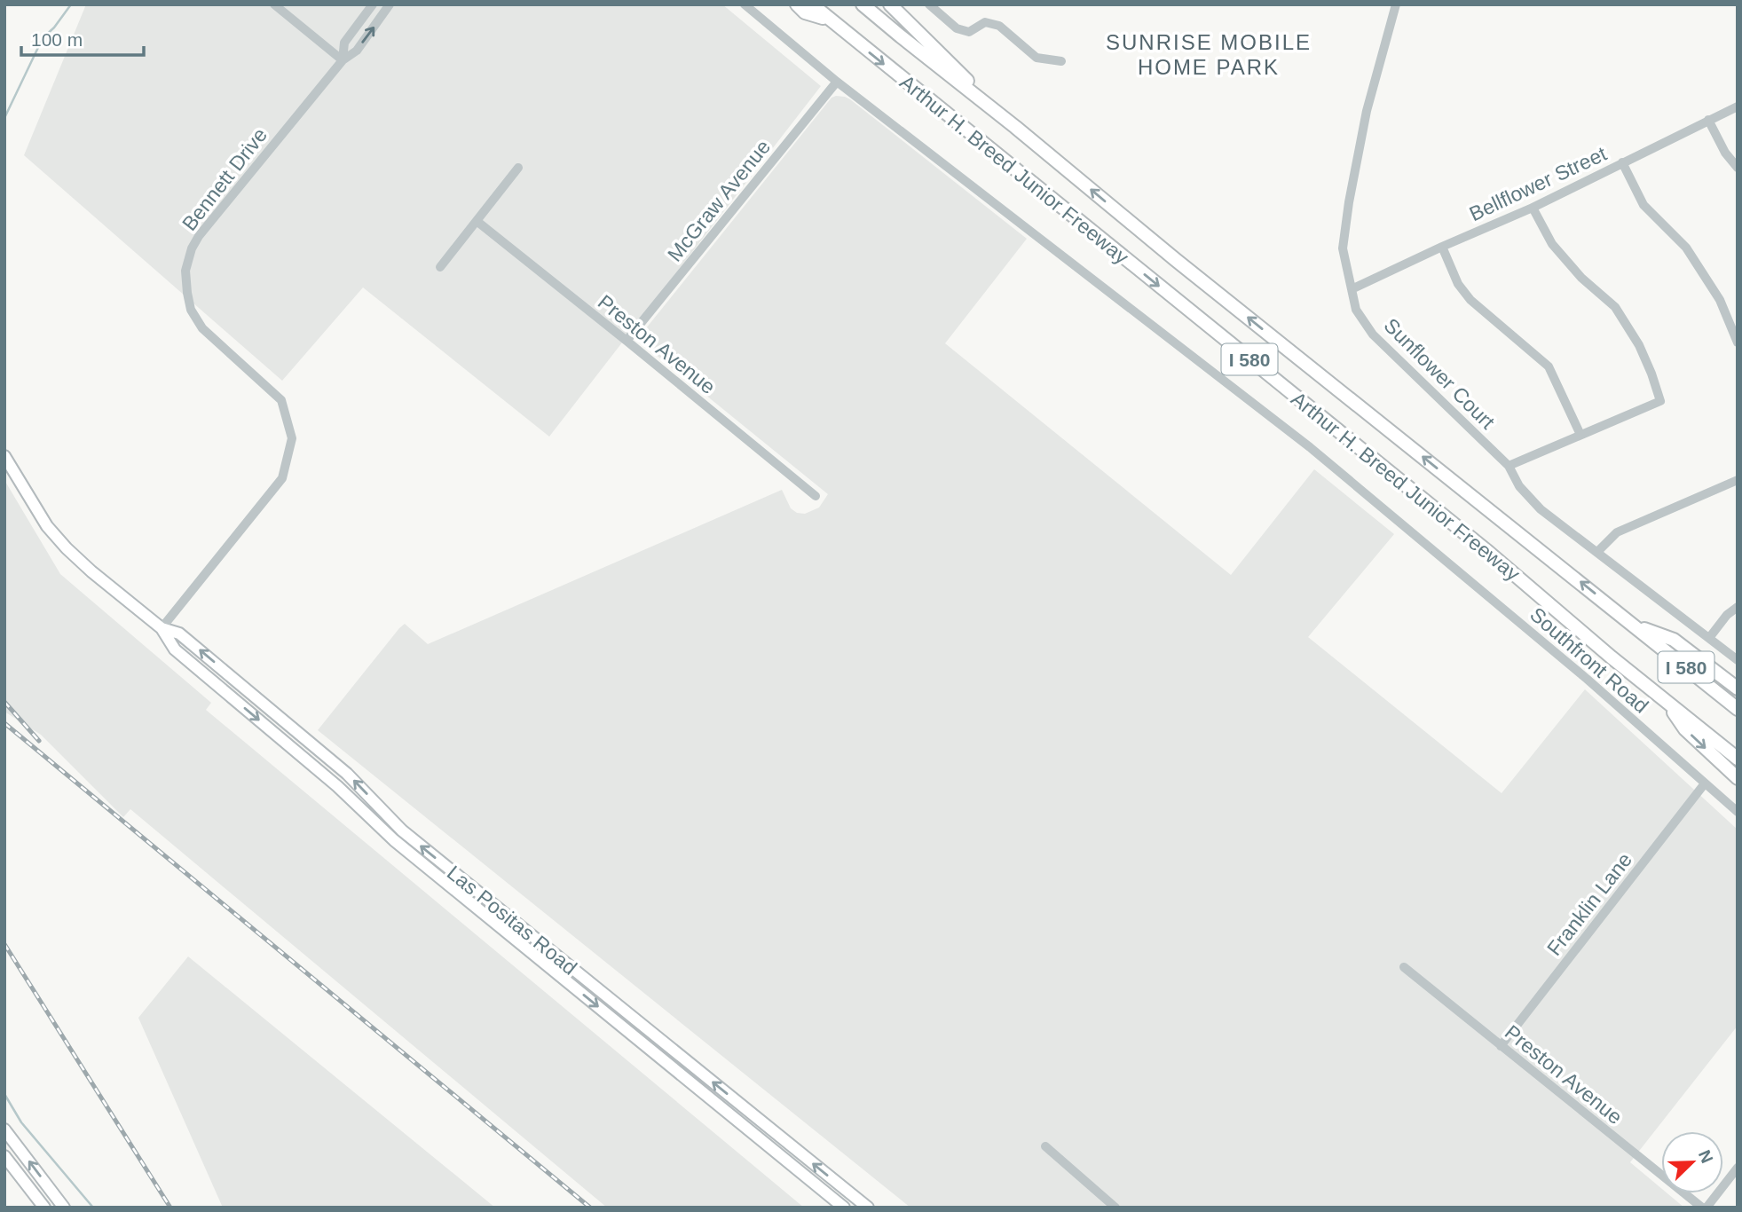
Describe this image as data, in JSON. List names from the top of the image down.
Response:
{
  "streets": {
    "highway": ["Arthur H. Breed Junior Freeway", "I 580"],
    "main road": ["Las Positas Road"],
    "street": [
      "Bennett Drive",
      "Bellflower Street",
      "McGraw Avenue",
      "Preston Avenue",
      "Sunflower Court",
      "Southfront Road",
      "Franklin Lane"
    ]
  },
  "crossings": [
    ["Bennett Drive", "Las Positas Road"],
    ["Bellflower Street", "Sunflower Court"],
    ["McGraw Avenue", "Preston Avenue"],
    ["McGraw Avenue", "Southfront Road"],
    ["Preston Avenue", "Franklin Lane"],
    ["Southfront Road", "Franklin Lane"]
  ],
  "districts": ["SUNRISE MOBILE HOME PARK"],
  "scale_bar": "100 m",
  "north": "top right"
}
